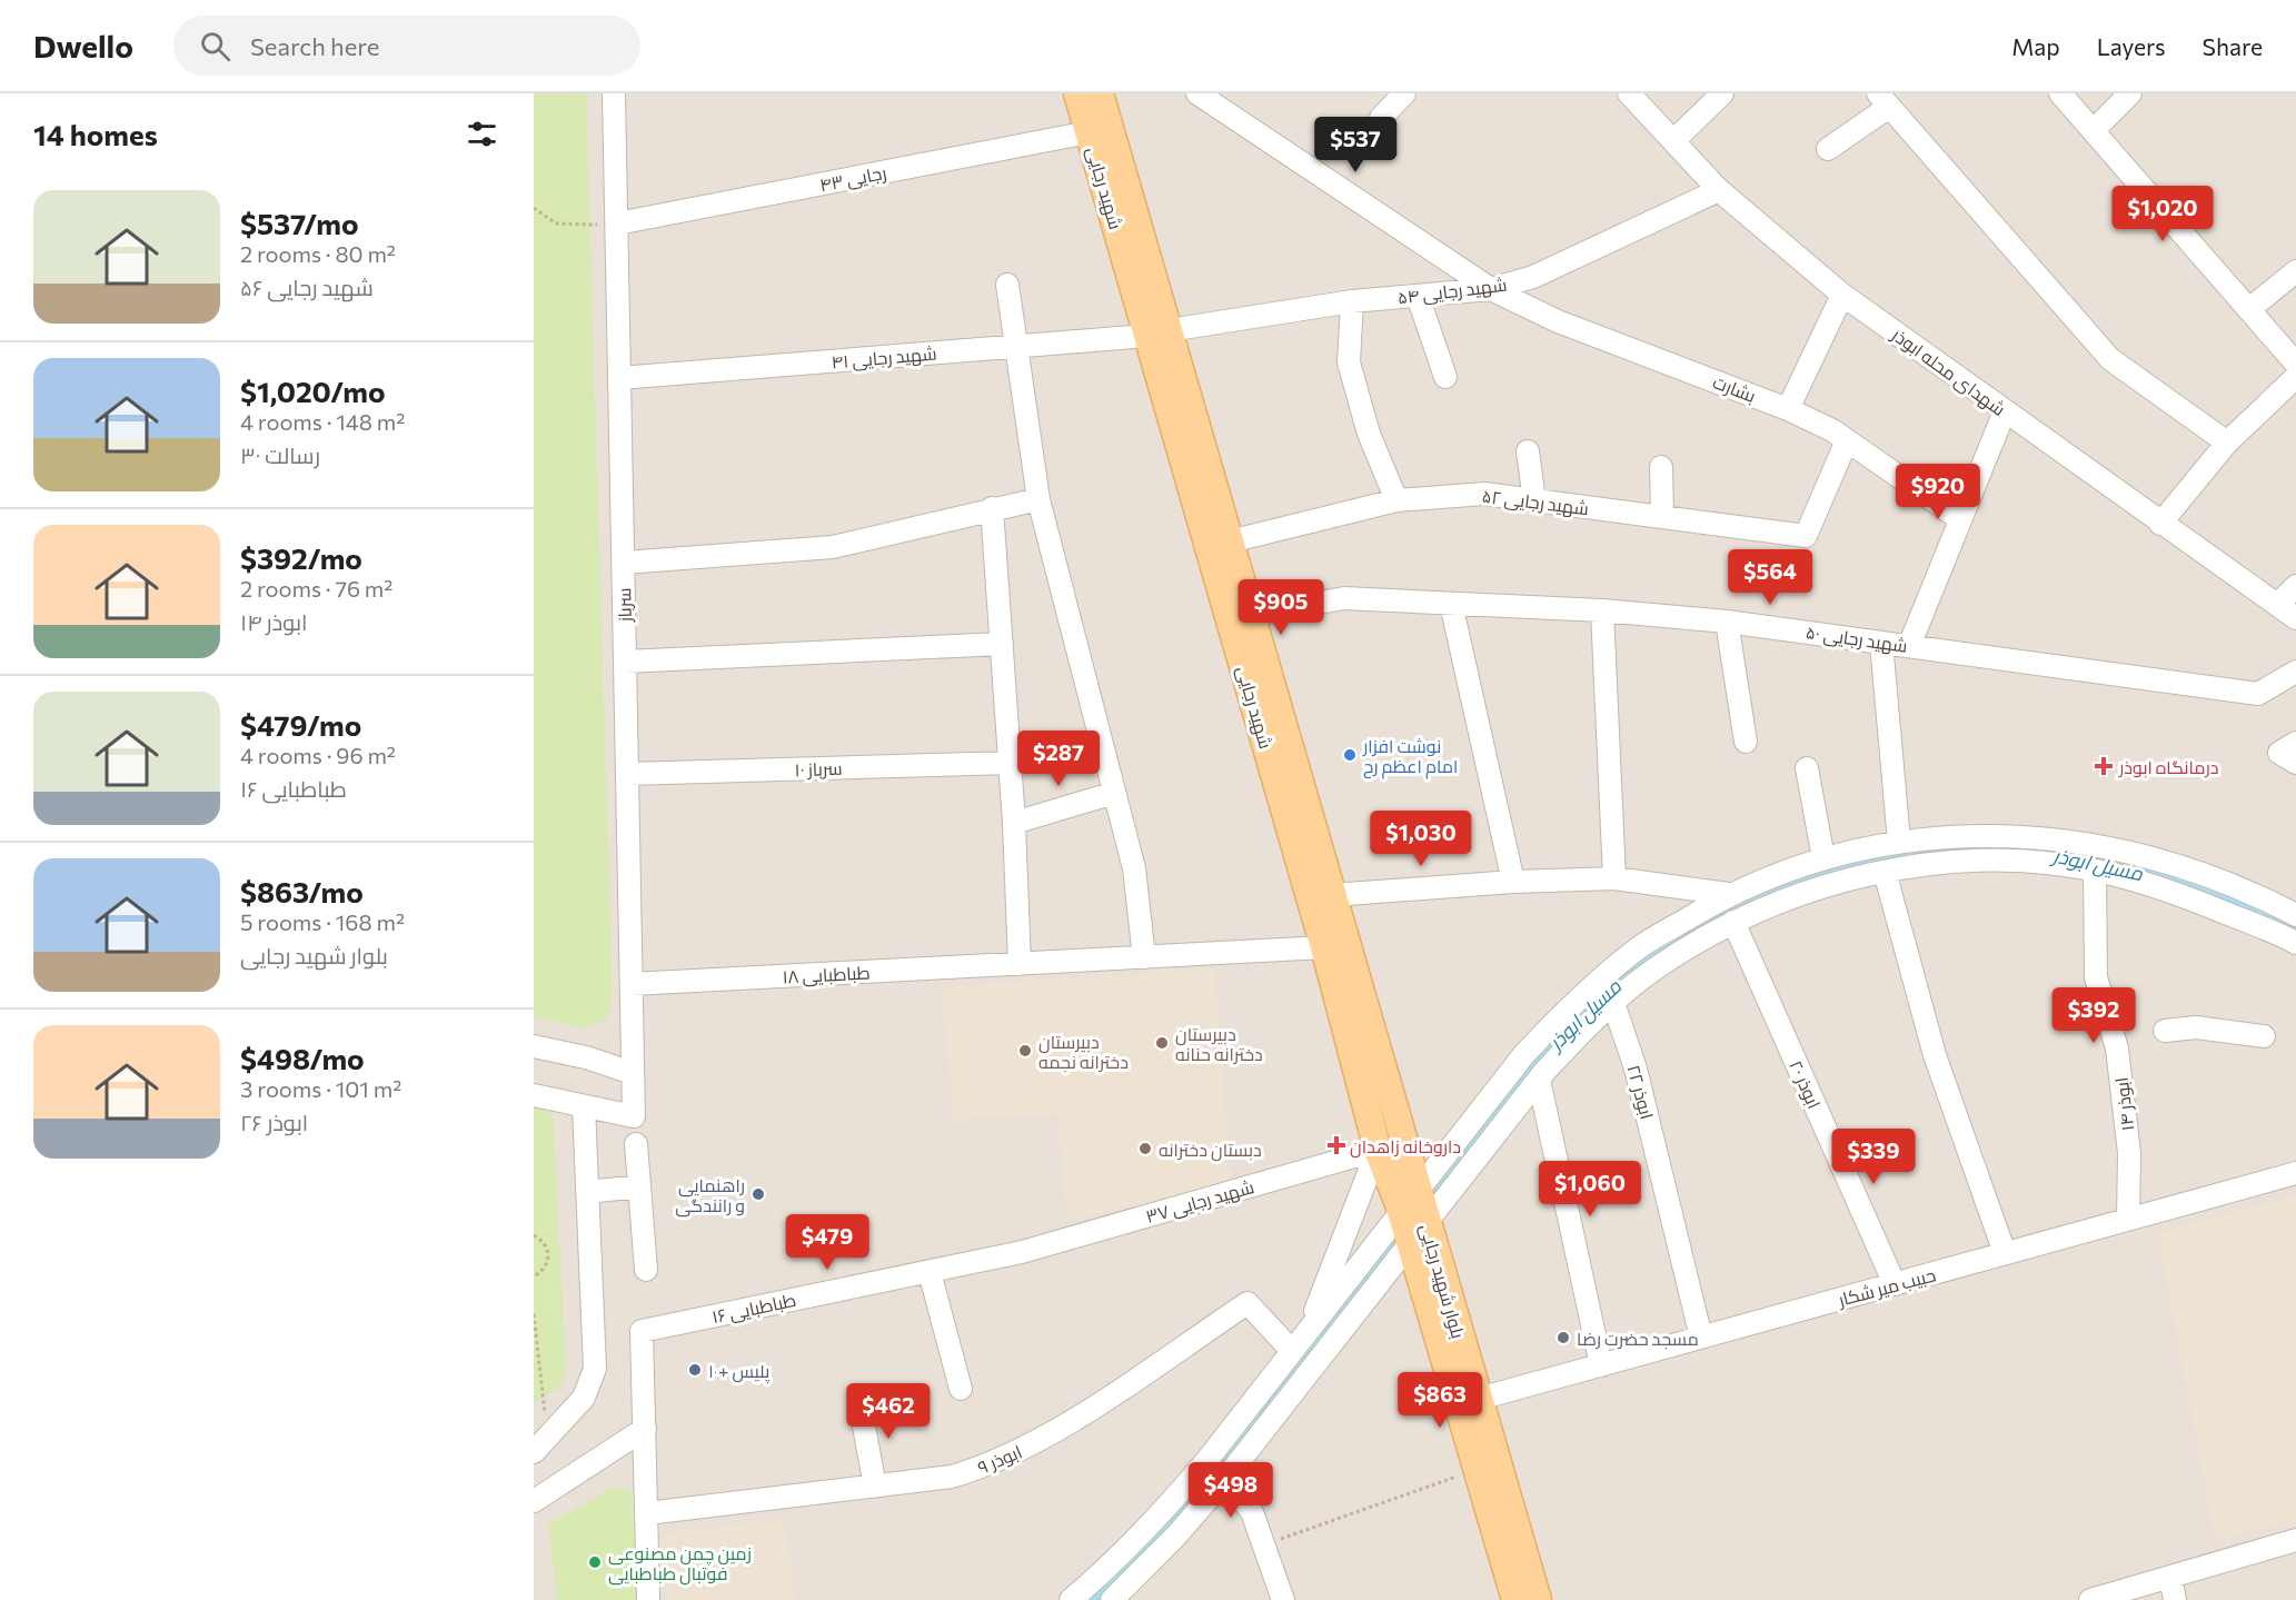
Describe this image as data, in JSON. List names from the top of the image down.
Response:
{
  "streets": {
    "main road": ["شهید رجایی", "بلوار شهید رجایی"],
    "street": [
      "رجایی ۴۳",
      "شهید رجایی ۵۴",
      "شهید رجایی ۴۱",
      "شهدای محله ابوذر",
      "بشارت",
      "شهید رجایی ۵۲",
      "سرباز",
      "شهید رجایی ۵۰",
      "سرباز ۱۰",
      "طباطبایی ۱۸",
      "ابوذر ۲۰",
      "ابوذر ۲۲",
      "ابوذر ۱۴",
      "شهید رجایی ۳۷",
      "حبیب میر شکار",
      "طباطبایی ۱۶",
      "ابوذر ۹"
    ]
  },
  "crossings": [
    ["رجایی ۴۳", "شهید رجایی"],
    ["رجایی ۴۳", "سرباز"],
    ["شهید رجایی", "شهید رجایی ۵۴"],
    ["شهید رجایی", "شهید رجایی ۴۱"],
    ["شهید رجایی", "شهید رجایی ۵۲"],
    ["شهید رجایی", "شهید رجایی ۵۰"],
    ["شهید رجایی", "طباطبایی ۱۸"],
    ["شهید رجایی", "شهید رجایی ۳۷"],
    ["شهید رجایی", "بلوار شهید رجایی"],
    ["شهید رجایی ۵۴", "شهید رجایی ۴۱"],
    ["شهید رجایی ۵۴", "شهدای محله ابوذر"],
    ["شهید رجایی ۵۴", "بشارت"],
    ["شهید رجایی ۴۱", "سرباز"],
    ["بشارت", "شهید رجایی ۵۲"],
    ["سرباز", "سرباز ۱۰"],
    ["سرباز", "طباطبایی ۱۸"],
    ["ابوذر ۲۰", "حبیب میر شکار"],
    ["ابوذر ۲۲", "حبیب میر شکار"],
    ["ابوذر ۱۴", "حبیب میر شکار"],
    ["شهید رجایی ۳۷", "طباطبایی ۱۶"],
    ["بلوار شهید رجایی", "حبیب میر شکار"]
  ],
  "water": ["مسیل ابوذر"],
  "places": {
    "other": [
      "نوشت افزار امام اعظم رح",
      "دبیرستان دخترانه حنانه",
      "دبیرستان دخترانه نجمه",
      "دبستان دخترانه",
      "راهنمایی و رانندگی",
      "مسجد حضرت رضا",
      "پلیس +۱۰",
      "زمین چمن مصنوعی فوتبال طباطبایی"
    ],
    "health": ["درمانگاه ابوذر", "داروخانه زاهدان"]
  },
  "page": {
    "header": "Dwello",
    "search": "Search here",
    "nav": ["Map", "Layers", "Share"],
    "heading": "14 homes",
    "price": [
      "$537",
      "$1,020",
      "$920",
      "$564",
      "$905",
      "$287",
      "$1,030",
      "$392",
      "$339",
      "$1,060",
      "$479",
      "$863",
      "$462",
      "$498"
    ],
    "list": [
      {
        "name": "$537/mo",
        "note": "2 rooms · 80 m² · شهید رجایی ۵۶"
      },
      {
        "name": "$1,020/mo",
        "note": "4 rooms · 148 m² · رسالت ۳۰"
      },
      {
        "name": "$392/mo",
        "note": "2 rooms · 76 m² · ابوذر ۱۴"
      },
      {
        "name": "$479/mo",
        "note": "4 rooms · 96 m² · طباطبایی ۱۶"
      },
      {
        "name": "$863/mo",
        "note": "5 rooms · 168 m² · بلوار شهید رجایی"
      },
      {
        "name": "$498/mo",
        "note": "3 rooms · 101 m² · ابوذر ۲۶"
      }
    ]
  }
}
